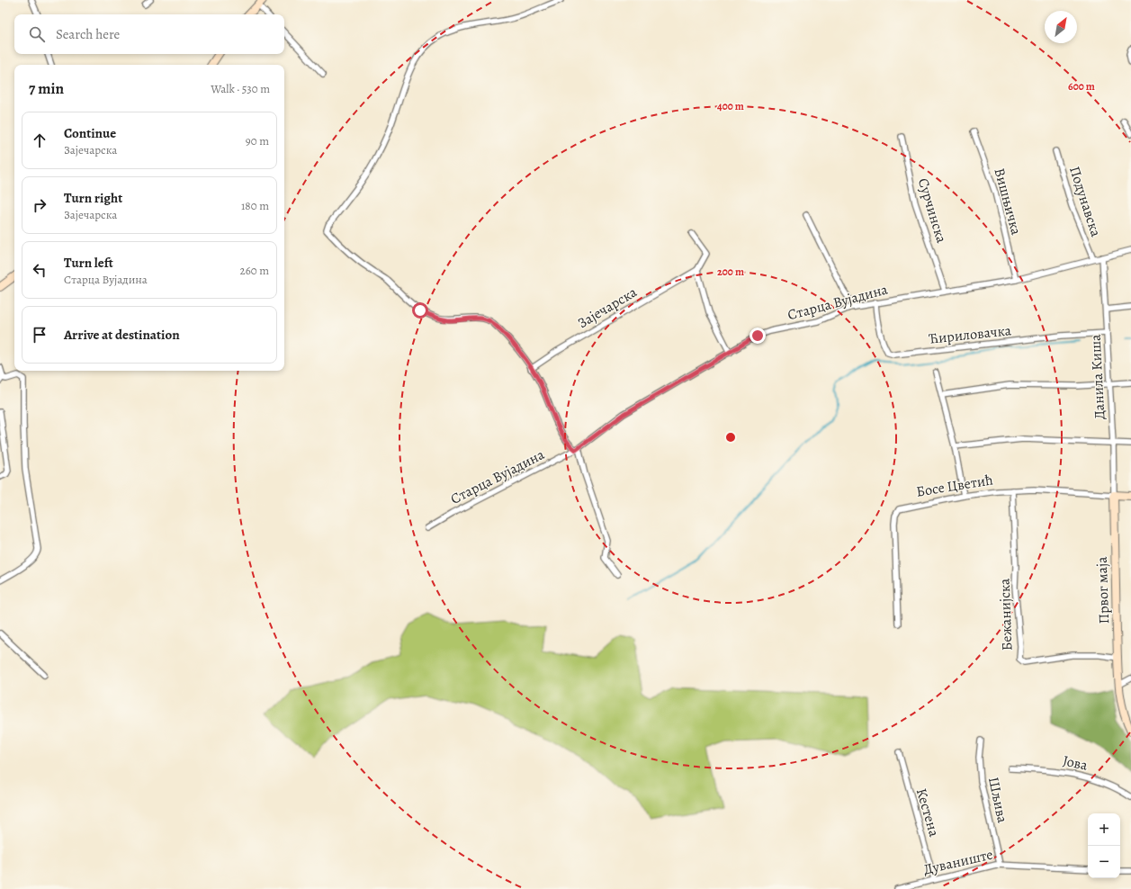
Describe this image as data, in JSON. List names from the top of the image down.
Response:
{
  "streets": {
    "street": [
      "Вишњичка",
      "Подунавска",
      "Сурчинска",
      "Старца Вујадина",
      "Зајечарска",
      "Ћириловачка",
      "Данила Киша",
      "Босе Цветић",
      "Првог маја",
      "Бежанијска",
      "Јова",
      "Шљива",
      "Кестена",
      "Дуваниште"
    ]
  },
  "crossings": [
    ["Вишњичка", "Старца Вујадина"],
    ["Подунавска", "Старца Вујадина"],
    ["Сурчинска", "Старца Вујадина"],
    ["Старца Вујадина", "Ћириловачка"],
    ["Старца Вујадина", "Данила Киша"],
    ["Ћириловачка", "Данила Киша"],
    ["Данила Киша", "Босе Цветић"],
    ["Данила Киша", "Првог маја"],
    ["Босе Цветић", "Првог маја"],
    ["Босе Цветић", "Бежанијска"],
    ["Првог маја", "Бежанијска"],
    ["Шљива", "Дуваниште"],
    ["Кестена", "Дуваниште"]
  ],
  "north": "top right",
  "page": {
    "search": "Search here",
    "heading": ["7 min", "Walk · 530 m"],
    "list": [
      ["Continue", "Зајечарска", "90 m"],
      ["Turn right", "Зајечарска", "180 m"],
      ["Turn left", "Старца Вујадина", "260 m"],
      "Arrive at destination"
    ],
    "map_buttons": ["+", "−"]
  },
  "rings": ["600 m", "400 m", "200 m"]
}
